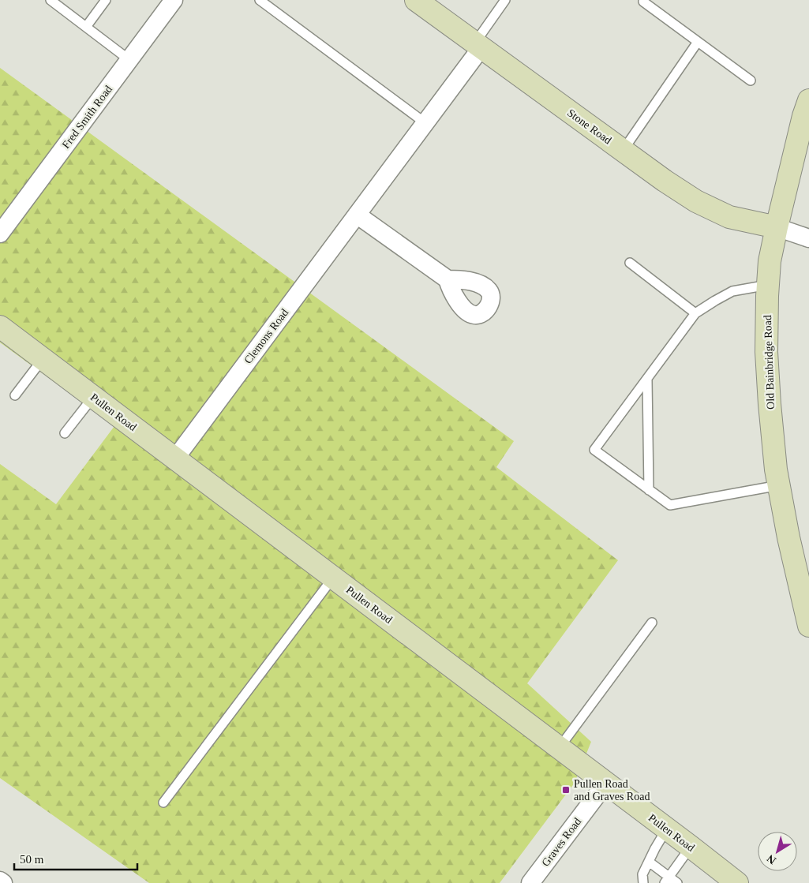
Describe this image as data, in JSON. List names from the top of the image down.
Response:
{
  "streets": {
    "street": [
      "Fred Smith Road",
      "Stone Road",
      "Clemons Road",
      "Old Bainbridge Road",
      "Pullen Road",
      "Graves Road"
    ]
  },
  "crossings": [
    ["Stone Road", "Clemons Road"],
    ["Stone Road", "Old Bainbridge Road"],
    ["Clemons Road", "Pullen Road"],
    ["Pullen Road", "Graves Road"]
  ],
  "places": {
    "transit": ["Pullen Road and Graves Road"]
  },
  "scale_bar": "50 m",
  "north": "bottom left"
}
